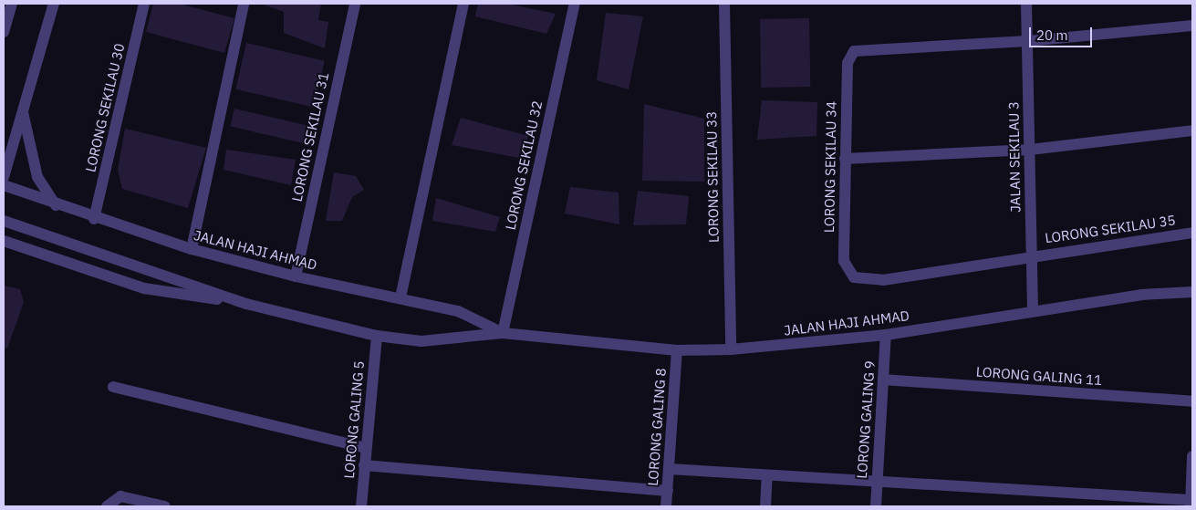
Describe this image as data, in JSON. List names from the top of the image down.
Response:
{
  "streets": {
    "street": [
      "LORONG SEKILAU 30",
      "LORONG SEKILAU 31",
      "JALAN SEKILAU 3",
      "LORONG SEKILAU 32",
      "LORONG SEKILAU 34",
      "LORONG SEKILAU 33",
      "LORONG SEKILAU 35",
      "JALAN HAJI AHMAD",
      "LORONG GALING 11",
      "LORONG GALING 5",
      "LORONG GALING 9",
      "LORONG GALING 8"
    ]
  },
  "crossings": [
    ["LORONG SEKILAU 30", "JALAN HAJI AHMAD"],
    ["LORONG SEKILAU 31", "JALAN HAJI AHMAD"],
    ["JALAN SEKILAU 3", "LORONG SEKILAU 34"],
    ["JALAN SEKILAU 3", "LORONG SEKILAU 35"],
    ["JALAN SEKILAU 3", "JALAN HAJI AHMAD"],
    ["LORONG SEKILAU 32", "JALAN HAJI AHMAD"],
    ["LORONG SEKILAU 34", "LORONG SEKILAU 35"],
    ["LORONG SEKILAU 33", "JALAN HAJI AHMAD"],
    ["JALAN HAJI AHMAD", "LORONG GALING 5"],
    ["JALAN HAJI AHMAD", "LORONG GALING 9"],
    ["JALAN HAJI AHMAD", "LORONG GALING 8"],
    ["LORONG GALING 11", "LORONG GALING 9"]
  ],
  "scale_bar": "20 m"
}
